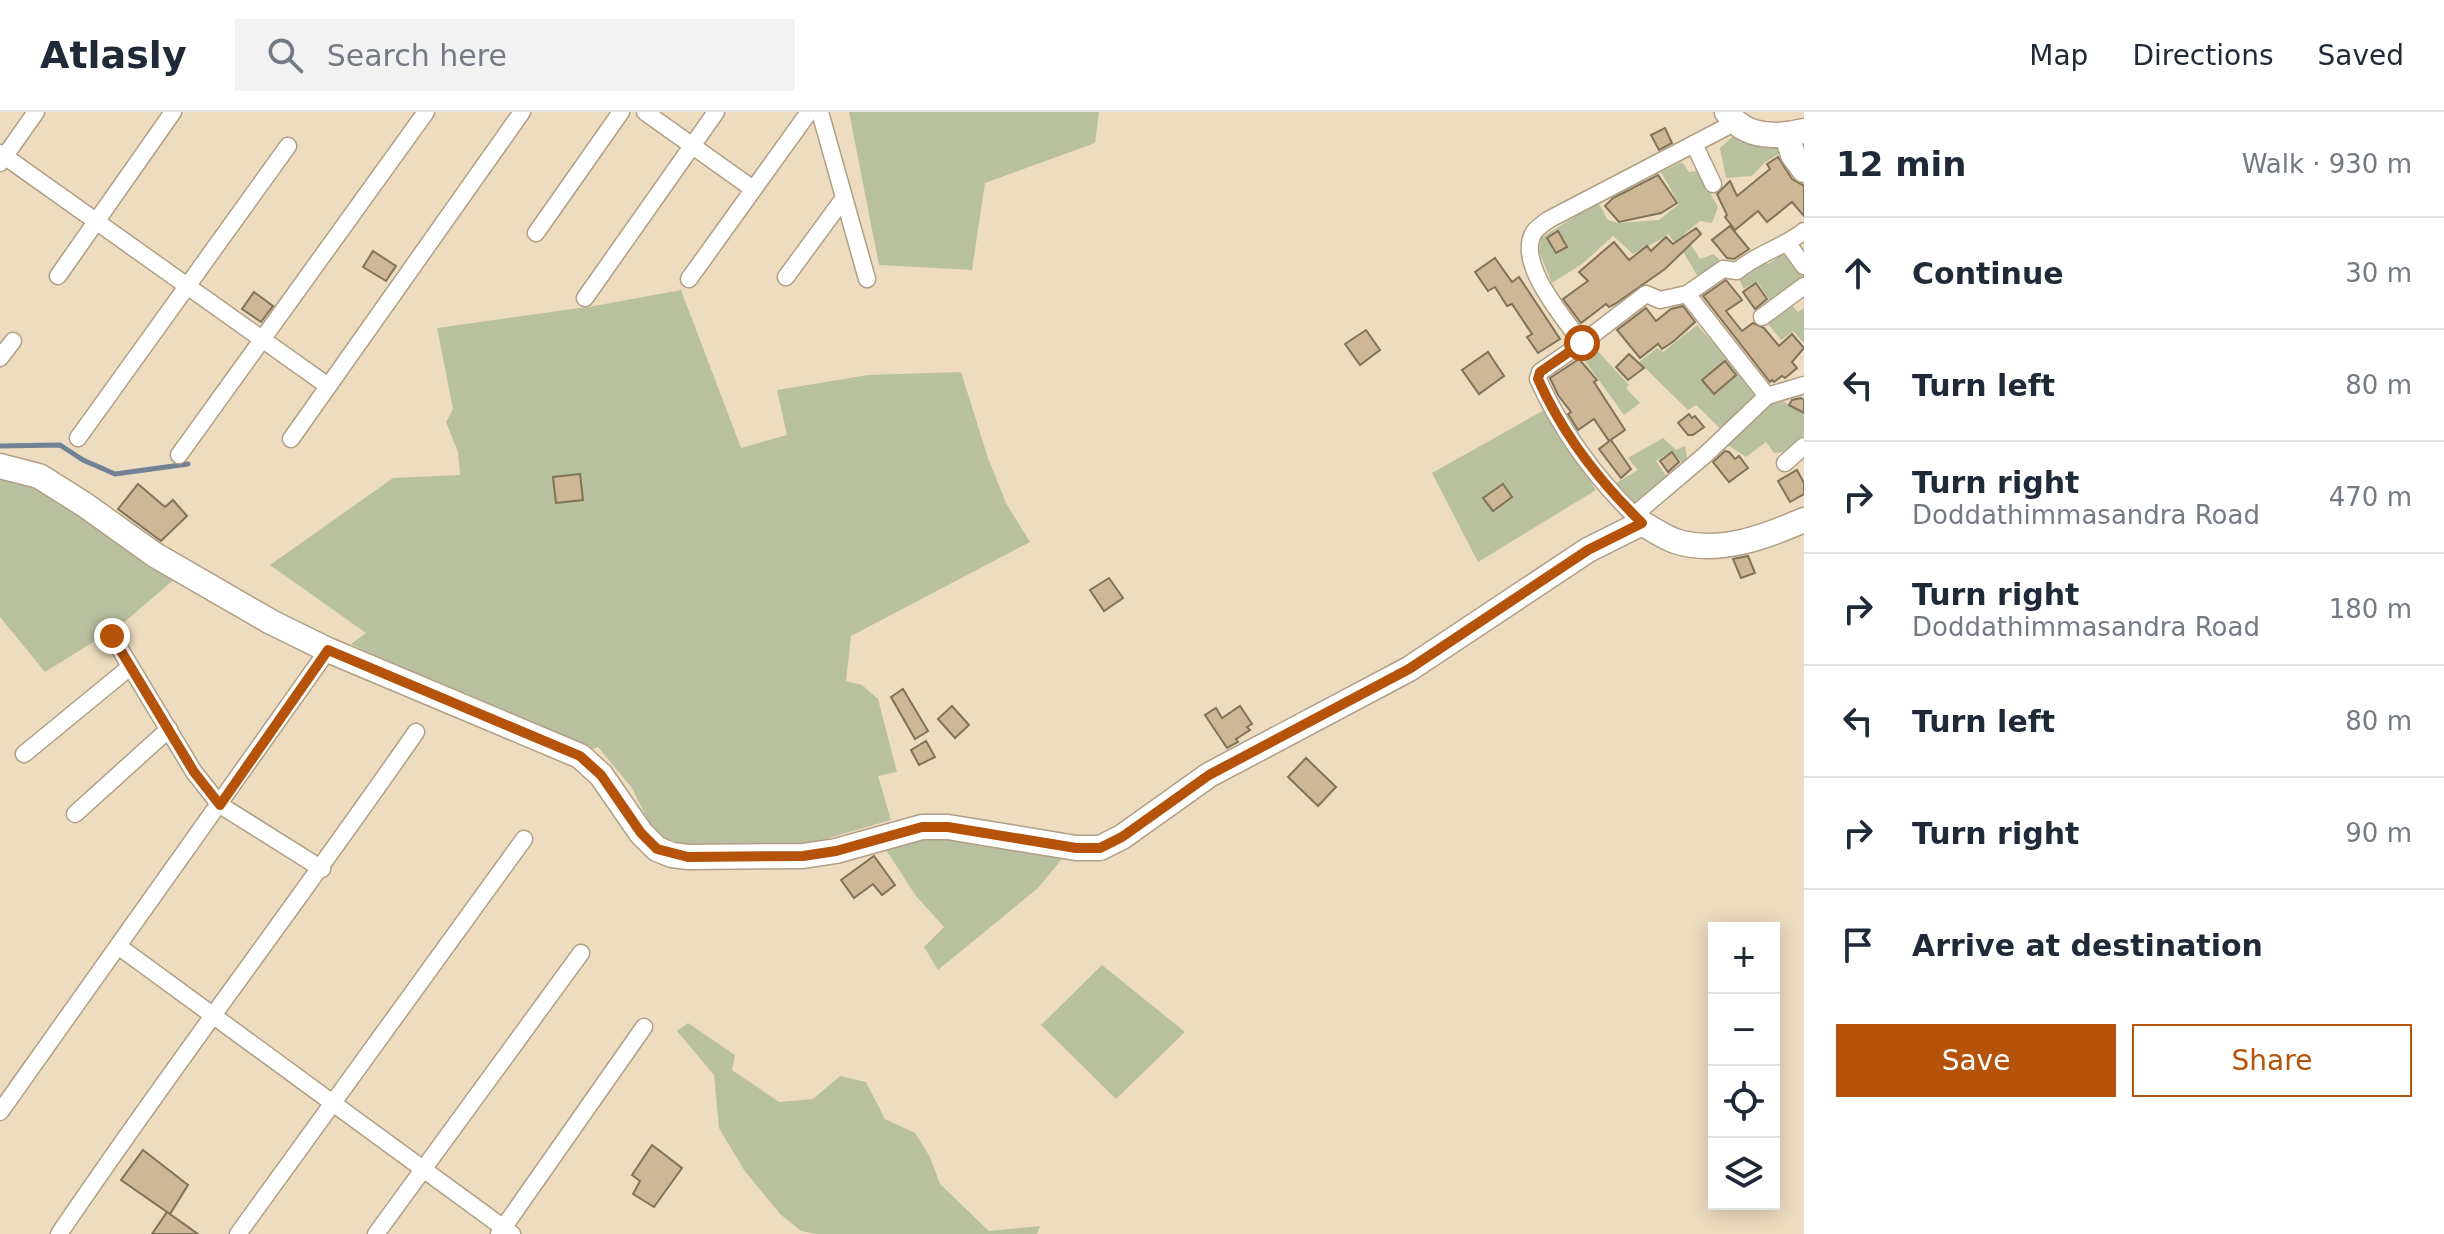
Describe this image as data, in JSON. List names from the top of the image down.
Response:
{
  "page": {
    "header": "Atlasly",
    "search": "Search here",
    "nav": ["Map", "Directions", "Saved"],
    "heading": ["12 min", "Walk · 930 m"],
    "list": [
      ["Continue", "30 m"],
      ["Turn left", "80 m"],
      ["Turn right", "Doddathimmasandra Road", "470 m"],
      ["Turn right", "Doddathimmasandra Road", "180 m"],
      ["Turn left", "80 m"],
      ["Turn right", "90 m"],
      "Arrive at destination"
    ],
    "map_buttons": ["+", "−"],
    "buttons": ["Save", "Share"]
  }
}
